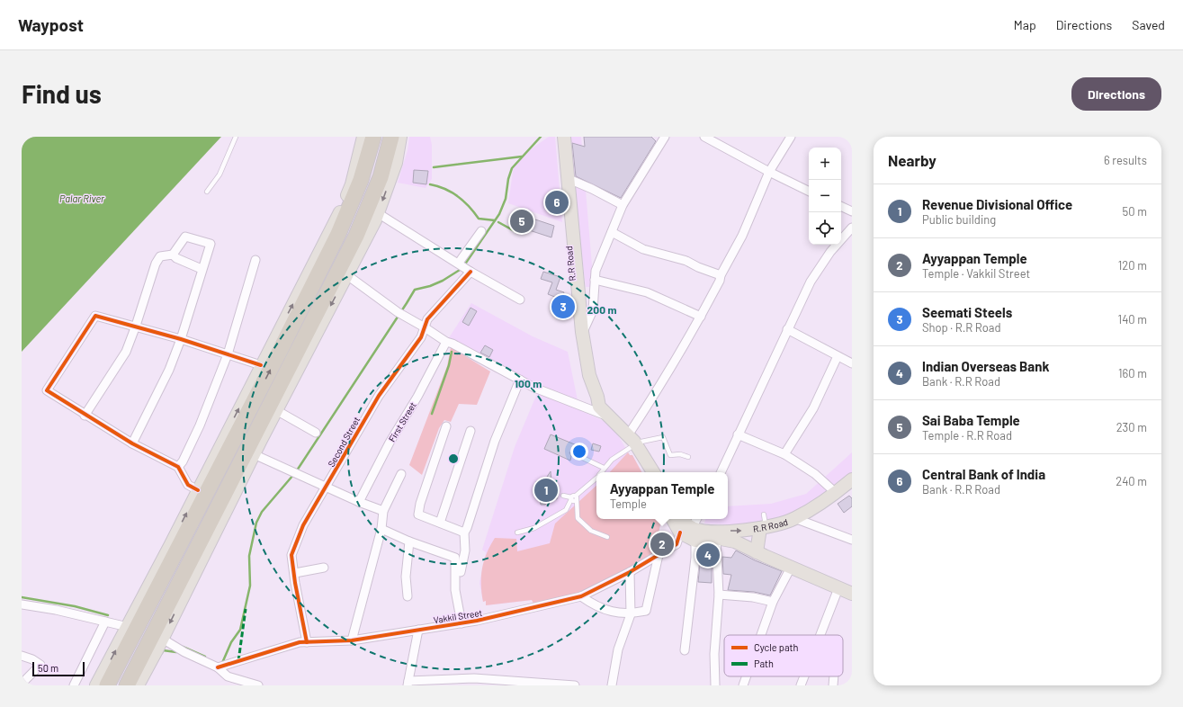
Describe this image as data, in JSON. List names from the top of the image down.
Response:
{
  "streets": {
    "main road": ["R.R Road"],
    "street": ["First Street", "Second Street", "Vakkil Street"]
  },
  "crossings": [
    ["R.R Road", "Vakkil Street"],
    ["Second Street", "Vakkil Street"]
  ],
  "water": ["Palar River"],
  "legend": ["Cycle path", "Path"],
  "scale_bar": "50 m",
  "page": {
    "header": "Waypost",
    "nav": ["Map", "Directions", "Saved"],
    "buttons": "Directions",
    "title": "Find us",
    "heading": ["Nearby", "6 results"],
    "map_buttons": ["+", "−"],
    "list": [
      {
        "mark": "1",
        "name": "Revenue Divisional Office",
        "note": "Public building",
        "value": "50 m"
      },
      {
        "mark": "2",
        "name": "Ayyappan Temple",
        "note": "Temple · Vakkil Street",
        "value": "120 m"
      },
      {
        "mark": "3",
        "name": "Seemati Steels",
        "note": "Shop · R.R Road",
        "value": "140 m"
      },
      {
        "mark": "4",
        "name": "Indian Overseas Bank",
        "note": "Bank · R.R Road",
        "value": "160 m"
      },
      {
        "mark": "5",
        "name": "Sai Baba Temple",
        "note": "Temple · R.R Road",
        "value": "230 m"
      },
      {
        "mark": "6",
        "name": "Central Bank of India",
        "note": "Bank · R.R Road",
        "value": "240 m"
      }
    ],
    "pins": [
      "6",
      "5",
      "3",
      "1",
      "2",
      "4"
    ],
    "popup": ["Ayyappan Temple", "Temple"],
    "scale": "50 m"
  },
  "rings": ["200 m", "100 m"]
}
